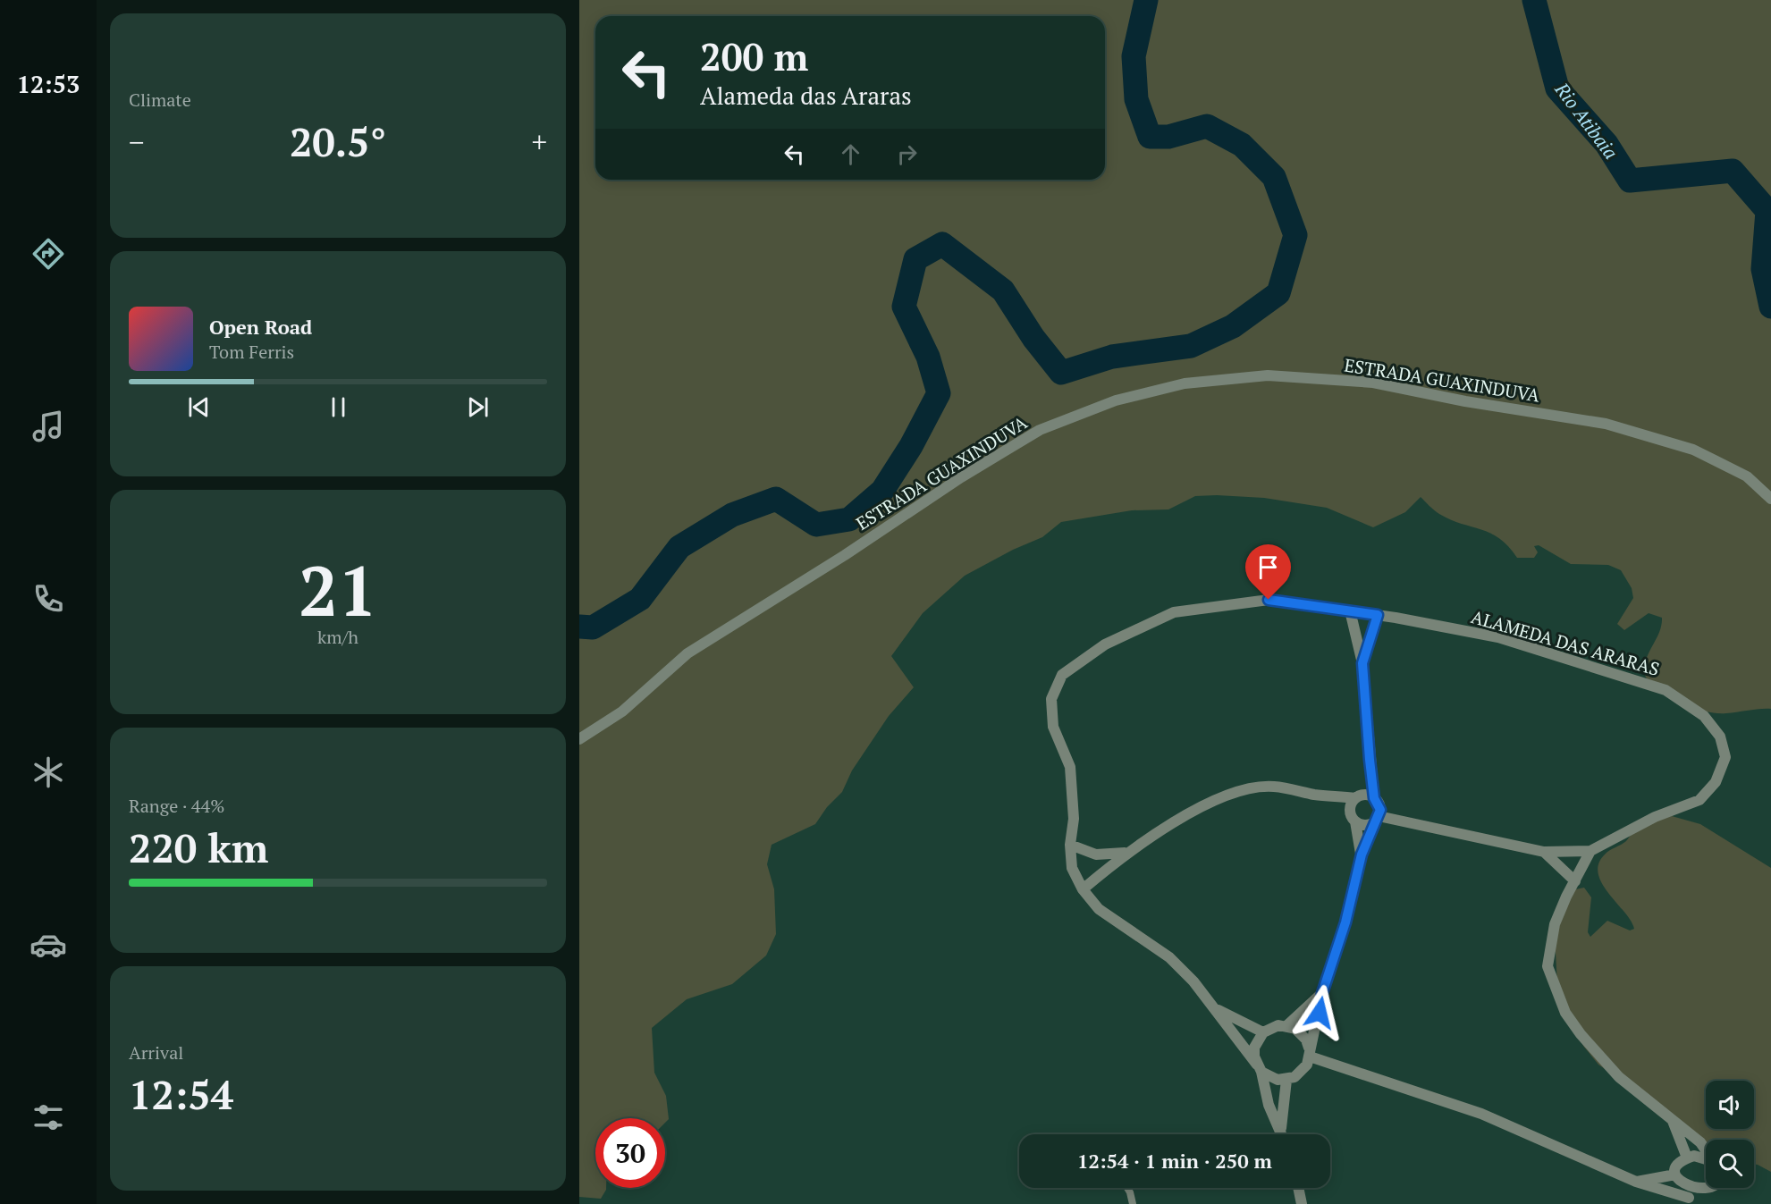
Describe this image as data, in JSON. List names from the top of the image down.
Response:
{
  "streets": {
    "street": ["ESTRADA GUAXINDUVA", "ALAMEDA DAS ARARAS"]
  },
  "water": ["Rio Atibaia"],
  "page": {
    "tabs": "12:53",
    "tile": [
      "Climate",
      ["21", "km/h"],
      ["Range · 44%", "220 km"],
      ["Arrival", "12:54"]
    ],
    "turn": ["200 m", "Alameda das Araras"],
    "heat": ["−", "20.5°", "+"],
    "song": ["Open Road", "Tom Ferris"],
    "limit": "30",
    "trip": "12:54 · 1 min · 250 m"
  }
}
